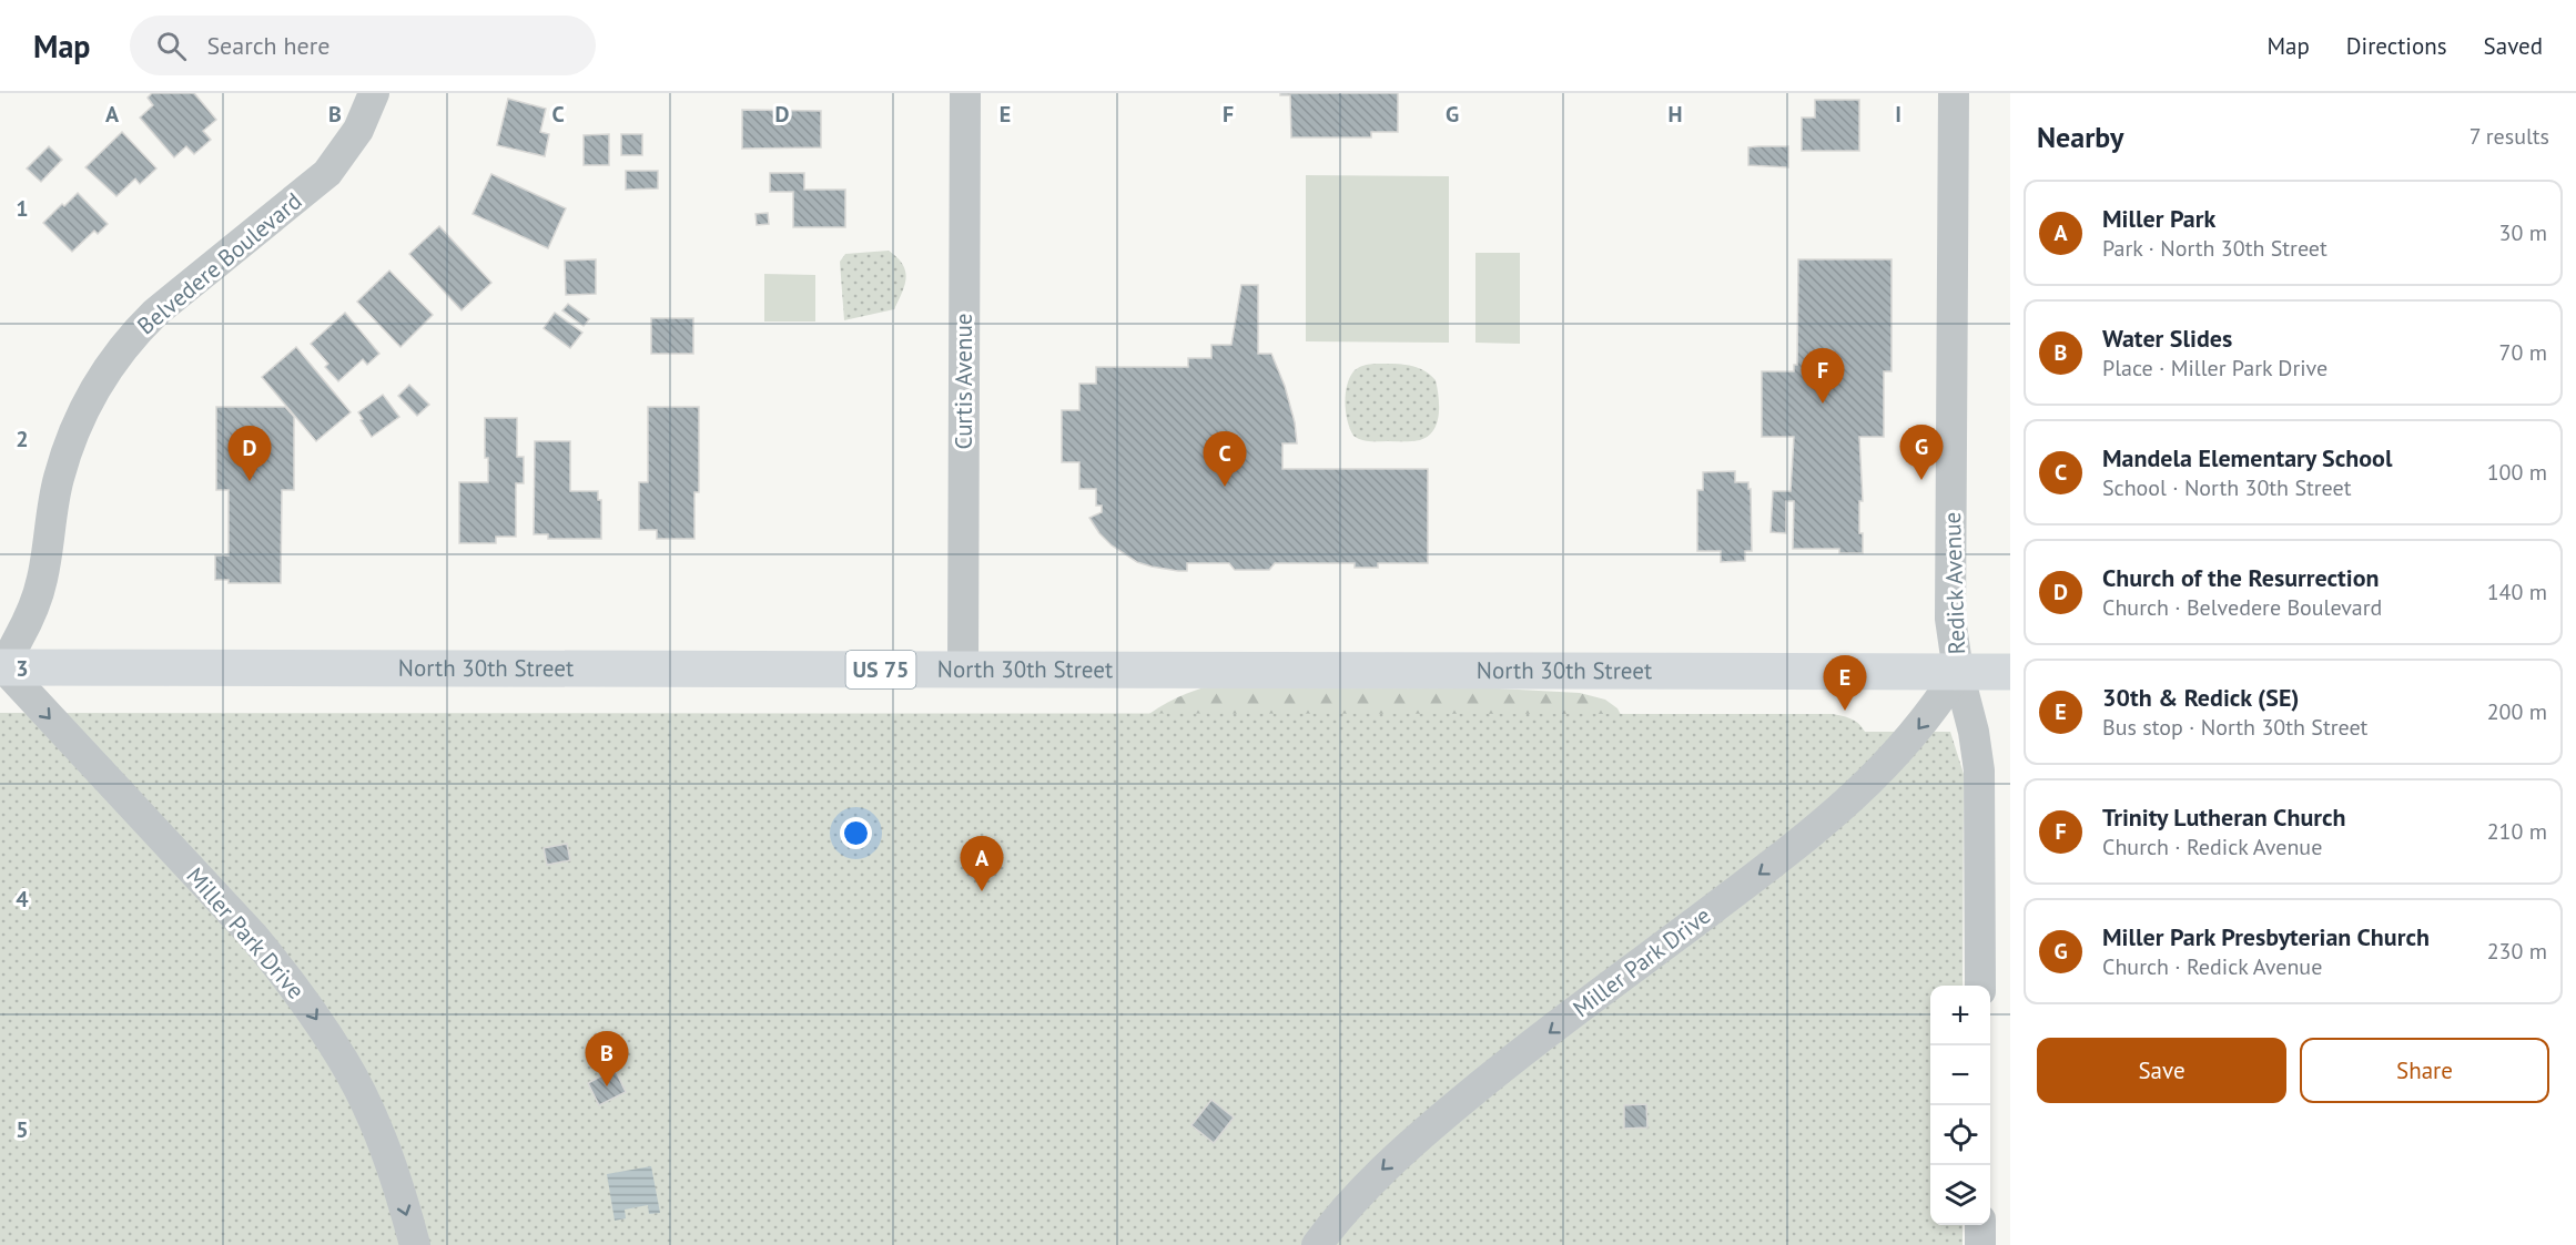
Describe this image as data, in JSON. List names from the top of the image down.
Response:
{
  "streets": {
    "highway": ["North 30th Street", "US 75"],
    "street": [
      "Belvedere Boulevard",
      "Curtis Avenue",
      "Redick Avenue",
      "Miller Park Drive"
    ]
  },
  "crossings": [
    ["Belvedere Boulevard", "North 30th Street"],
    ["Belvedere Boulevard", "Miller Park Drive"],
    ["Curtis Avenue", "North 30th Street"],
    ["Redick Avenue", "North 30th Street"],
    ["Redick Avenue", "Miller Park Drive"],
    ["North 30th Street", "Miller Park Drive"]
  ],
  "page": {
    "header": "Map",
    "search": "Search here",
    "nav": ["Map", "Directions", "Saved"],
    "heading": ["Nearby", "7 results"],
    "list": [
      {
        "mark": "A",
        "name": "Miller Park",
        "note": "Park · North 30th Street",
        "value": "30 m"
      },
      {
        "mark": "B",
        "name": "Water Slides",
        "note": "Place · Miller Park Drive",
        "value": "70 m"
      },
      {
        "mark": "C",
        "name": "Mandela Elementary School",
        "note": "School · North 30th Street",
        "value": "100 m"
      },
      {
        "mark": "D",
        "name": "Church of the Resurrection",
        "note": "Church · Belvedere Boulevard",
        "value": "140 m"
      },
      {
        "mark": "E",
        "name": "30th & Redick (SE)",
        "note": "Bus stop · North 30th Street",
        "value": "200 m"
      },
      {
        "mark": "F",
        "name": "Trinity Lutheran Church",
        "note": "Church · Redick Avenue",
        "value": "210 m"
      },
      {
        "mark": "G",
        "name": "Miller Park Presbyterian Church",
        "note": "Church · Redick Avenue",
        "value": "230 m"
      }
    ],
    "pins": [
      "F",
      "G",
      "D",
      "C",
      "E",
      "A",
      "B"
    ],
    "map_buttons": ["+", "−"],
    "buttons": ["Save", "Share"]
  },
  "grid": {
    "columns": [
      "A",
      "B",
      "C",
      "D",
      "E",
      "F",
      "G",
      "H",
      "I"
    ],
    "rows": [
      "1",
      "2",
      "3",
      "4",
      "5"
    ]
  }
}
